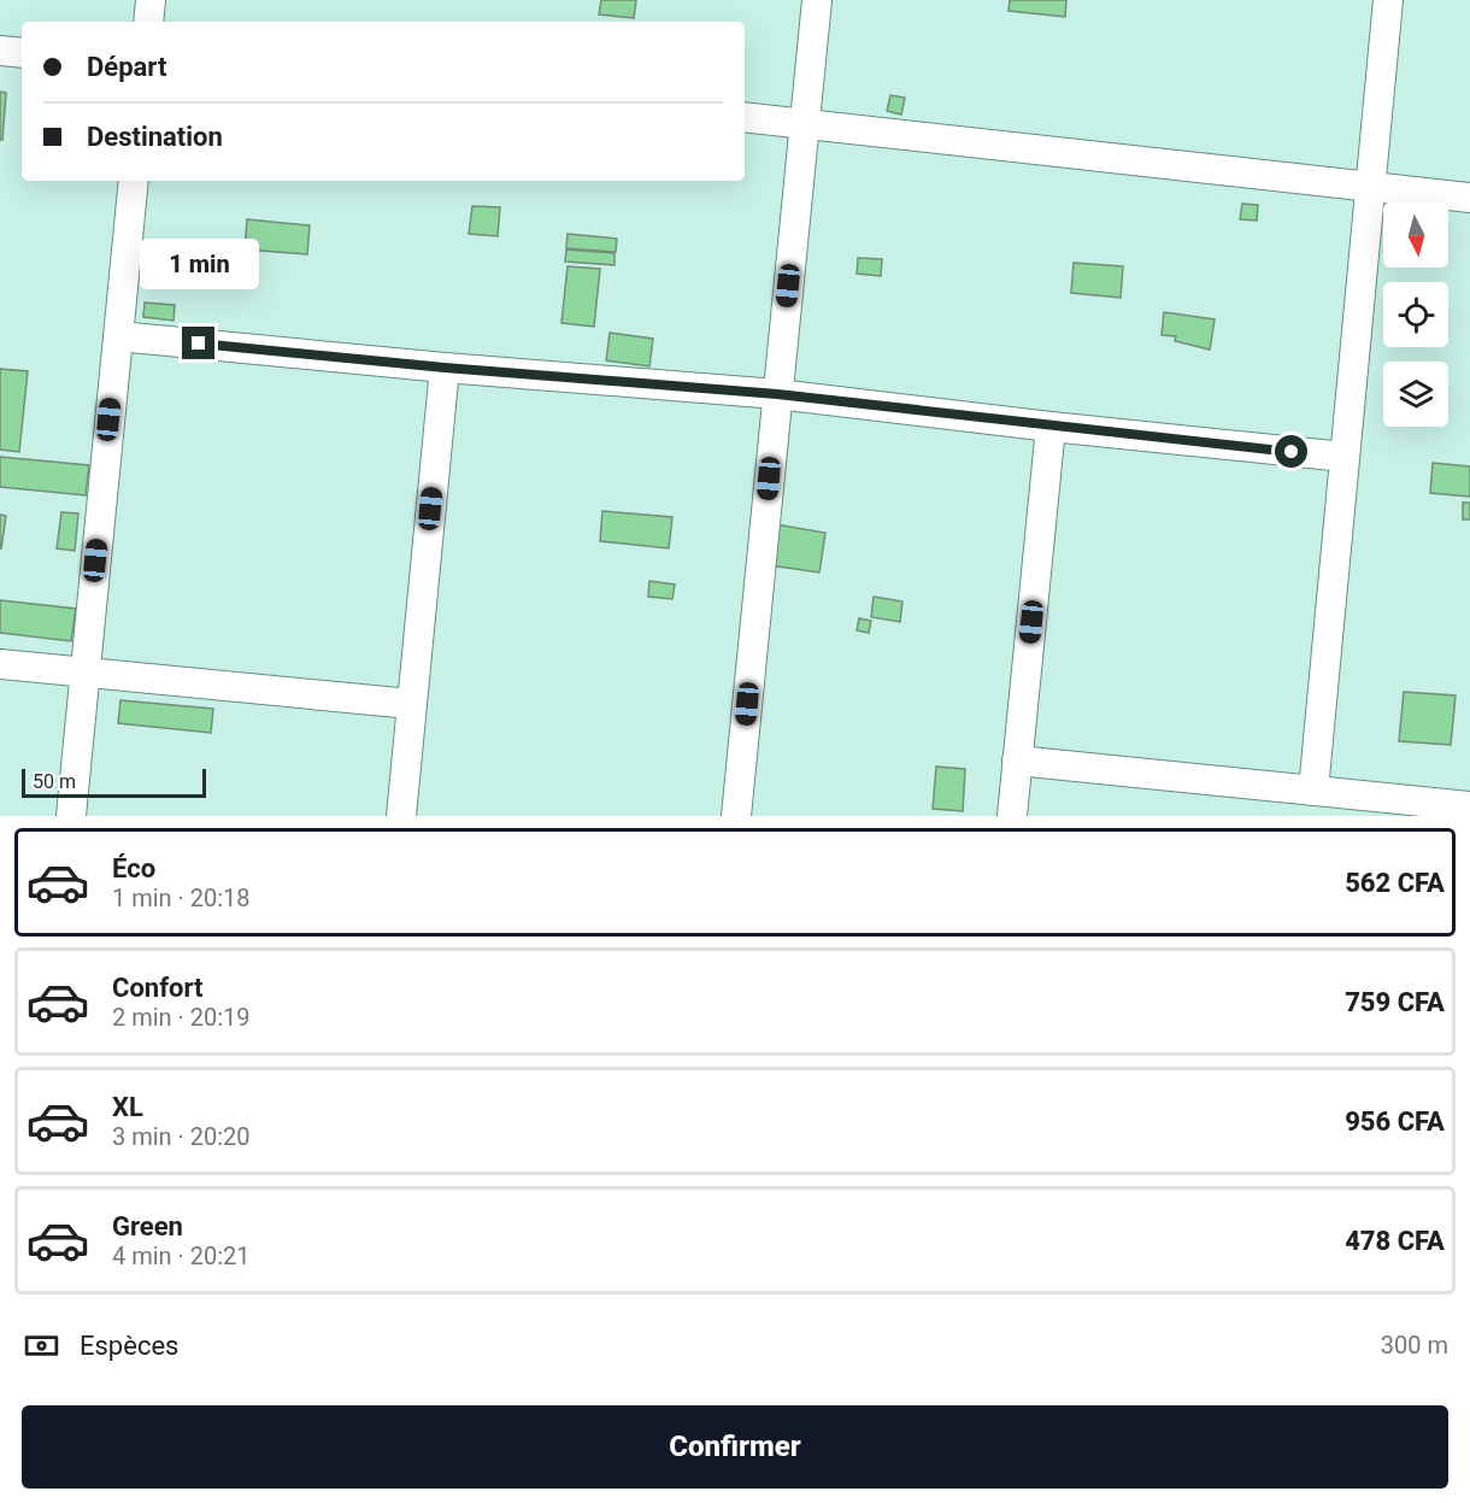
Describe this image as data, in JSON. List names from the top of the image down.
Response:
{
  "scale_bar": "50 m",
  "north": "bottom",
  "page": {
    "banner": ["Départ", "Destination"],
    "bubble": "1 min",
    "scale": "50 m",
    "list": [
      {
        "name": "Éco",
        "note": "1 min · 20:18",
        "value": "562 CFA"
      },
      {
        "name": "Confort",
        "note": "2 min · 20:19",
        "value": "759 CFA"
      },
      {
        "name": "XL",
        "note": "3 min · 20:20",
        "value": "956 CFA"
      },
      {
        "name": "Green",
        "note": "4 min · 20:21",
        "value": "478 CFA"
      }
    ],
    "pay": ["Espèces", "300 m"],
    "buttons": "Confirmer"
  }
}
